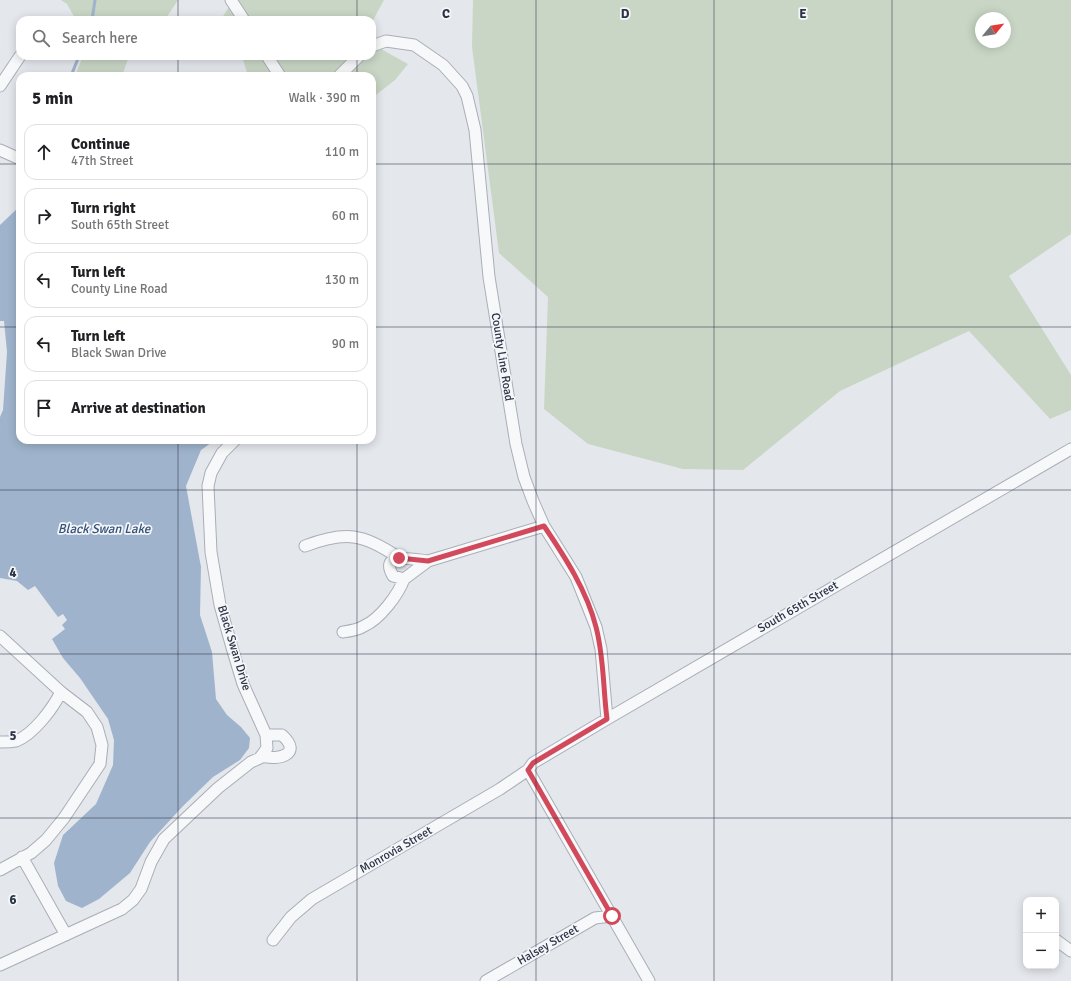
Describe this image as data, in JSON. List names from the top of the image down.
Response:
{
  "streets": {
    "street": [
      "County Line Road",
      "South 65th Street",
      "Black Swan Drive",
      "Monrovia Street",
      "Halsey Street"
    ]
  },
  "crossings": [
    ["County Line Road", "South 65th Street"],
    ["South 65th Street", "Monrovia Street"]
  ],
  "water": ["Black Swan Lake"],
  "north": "top right",
  "page": {
    "search": "Search here",
    "heading": ["5 min", "Walk · 390 m"],
    "list": [
      ["Continue", "47th Street", "110 m"],
      ["Turn right", "South 65th Street", "60 m"],
      ["Turn left", "County Line Road", "130 m"],
      ["Turn left", "Black Swan Drive", "90 m"],
      "Arrive at destination"
    ],
    "map_buttons": ["+", "−"]
  },
  "grid": {
    "columns": ["C", "D", "E"],
    "rows": ["4", "5", "6"]
  }
}
